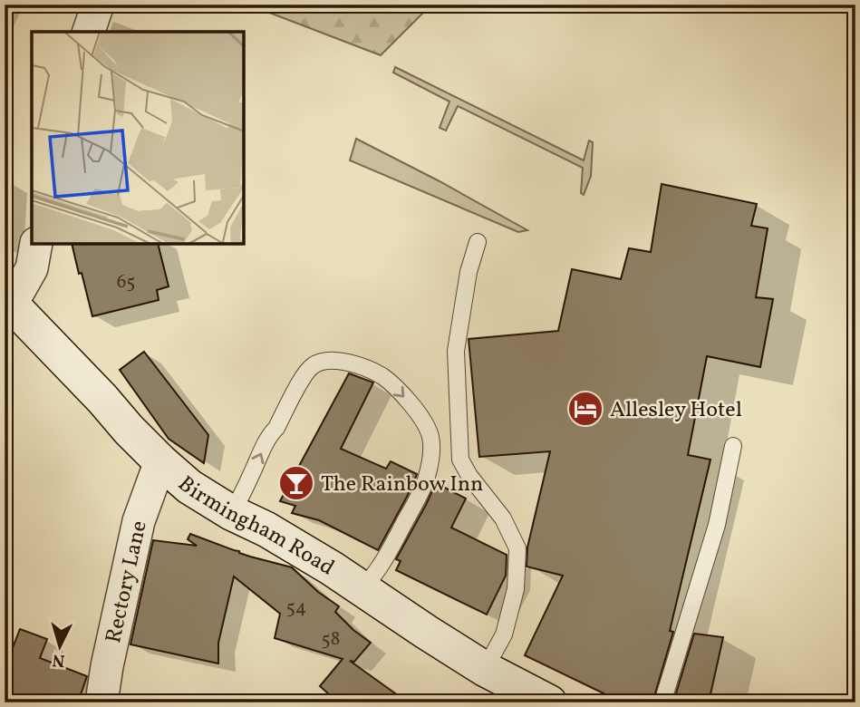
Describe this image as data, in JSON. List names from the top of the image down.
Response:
{
  "streets": {
    "street": ["Birmingham Road", "Rectory Lane"]
  },
  "crossings": [
    ["Birmingham Road", "Rectory Lane"]
  ],
  "places": {
    "hotel": ["Allesley Hotel"],
    "bar": ["The Rainbow Inn"]
  },
  "house_numbers": ["65", "54", "58"],
  "north": "bottom"
}
